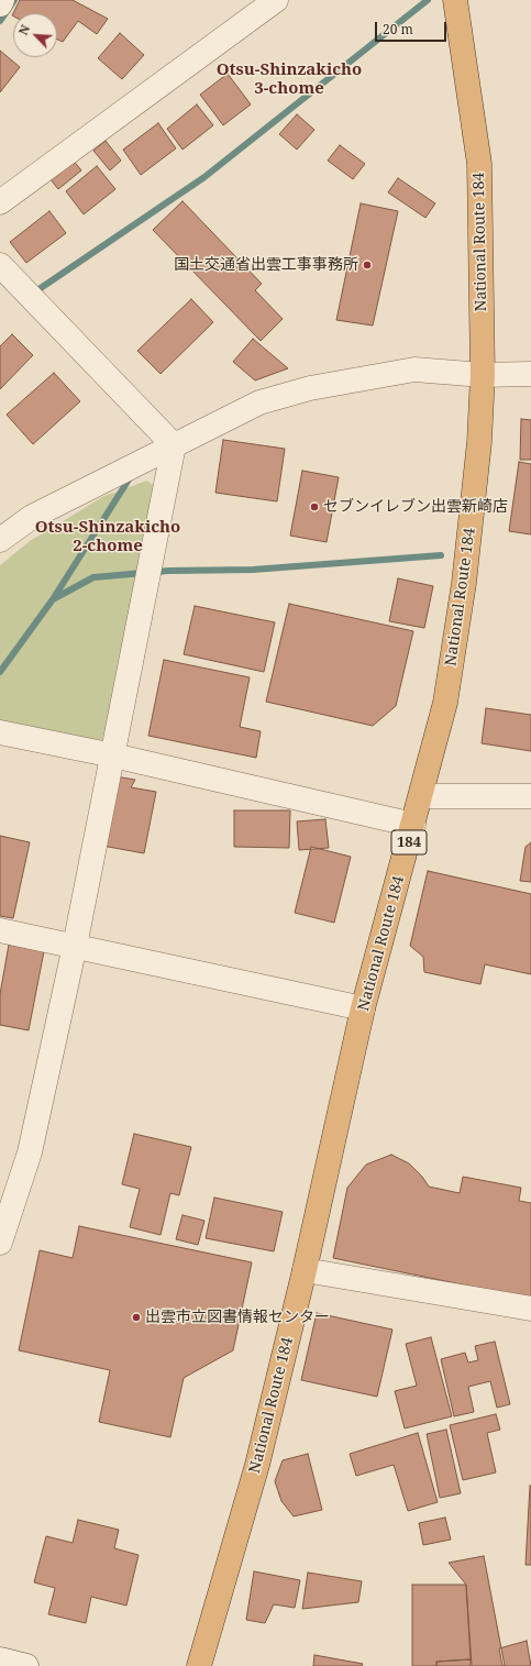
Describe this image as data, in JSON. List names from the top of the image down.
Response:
{
  "streets": {
    "highway": ["National Route 184", "184"]
  },
  "districts": ["Otsu-Shinzakicho 3-chome", "Otsu-Shinzakicho 2-chome"],
  "places": ["国土交通省出雲工事事務所", "セブンイレブン出雲新崎店", "出雲市立図書情報センター"],
  "scale_bar": "20 m",
  "north": "top left"
}
